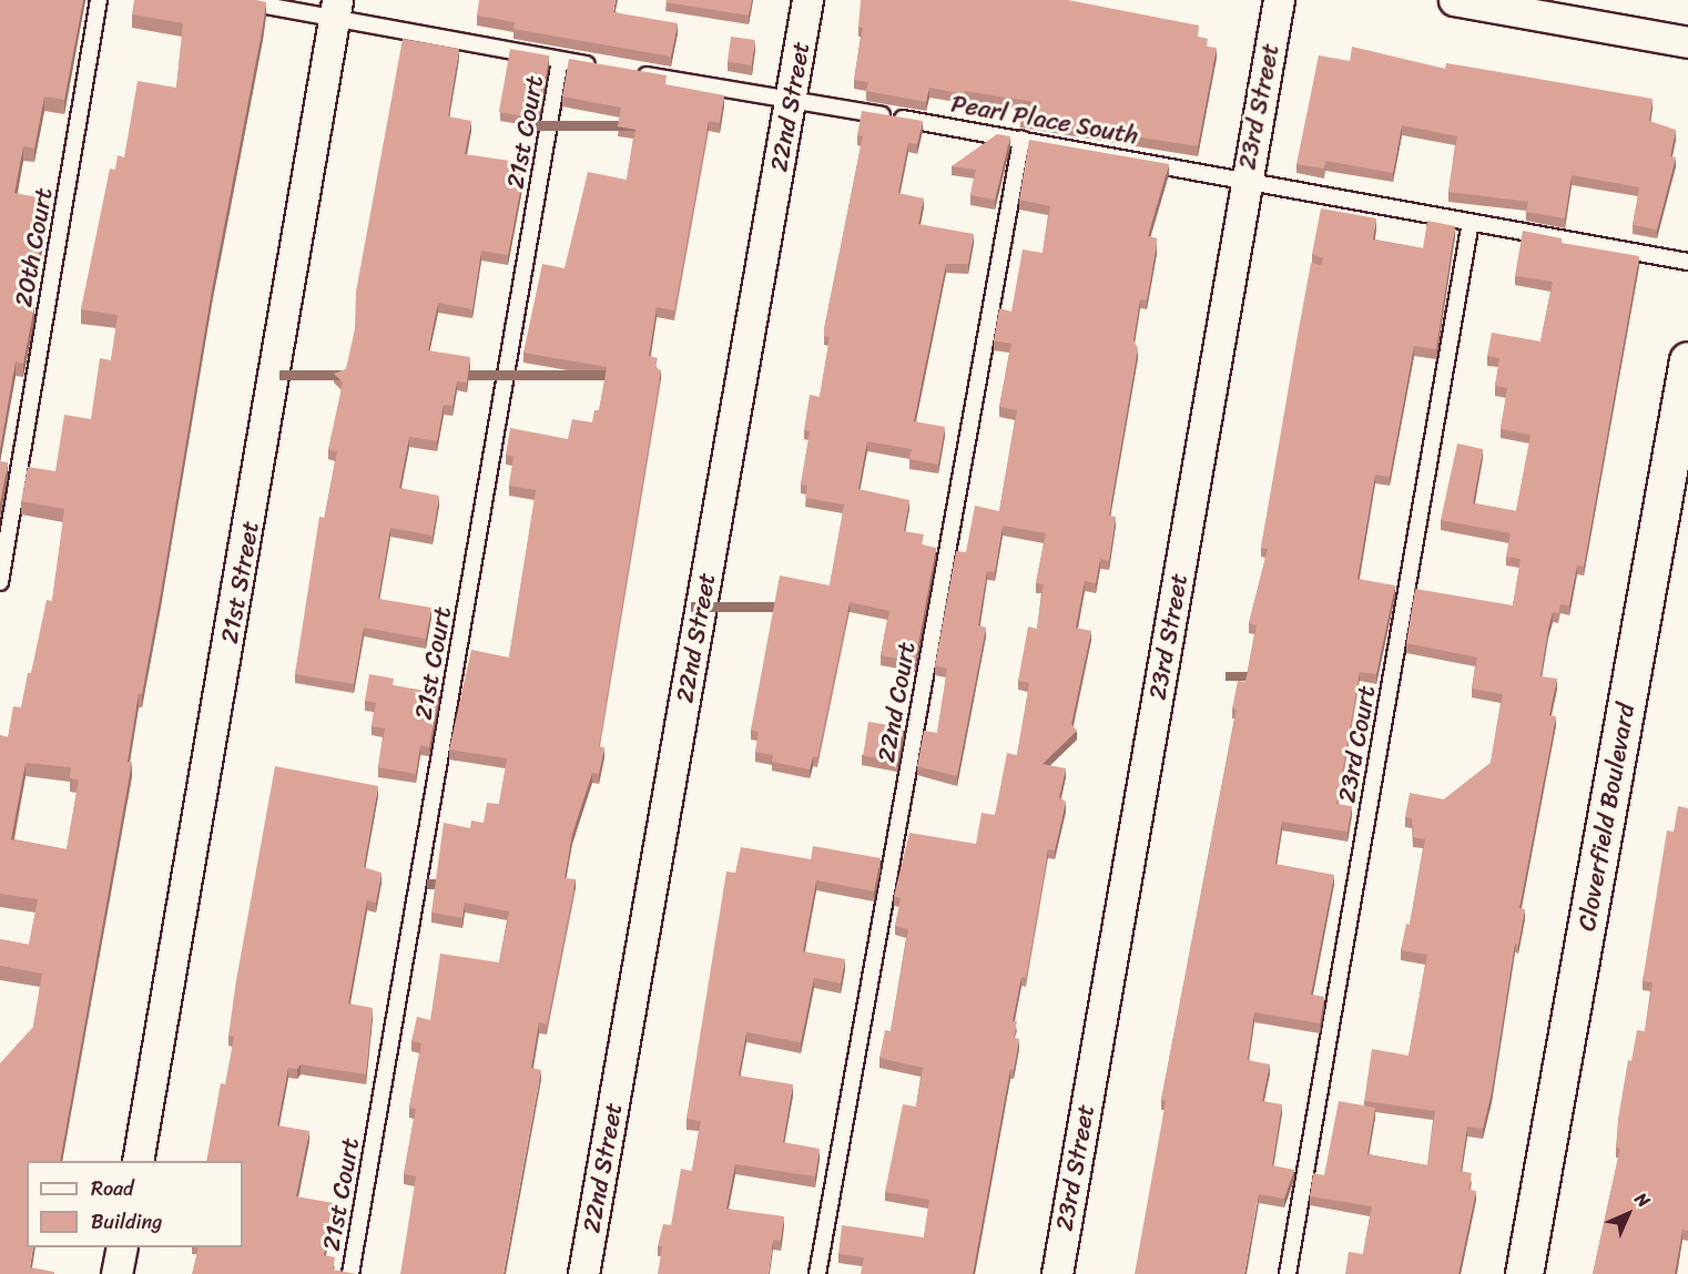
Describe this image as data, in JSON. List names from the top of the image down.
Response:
{
  "streets": {
    "street": [
      "22nd Street",
      "23rd Street",
      "21st Street",
      "Cloverfield Boulevard"
    ],
    "lane": [
      "Pearl Place South",
      "21st Court",
      "20th Court",
      "22nd Court",
      "23rd Court"
    ]
  },
  "crossings": [
    ["22nd Street", "Pearl Place South"],
    ["23rd Street", "Pearl Place South"],
    ["Pearl Place South", "22nd Court"],
    ["Pearl Place South", "23rd Court"]
  ],
  "legend": ["Road", "Building"],
  "north": "top right"
}
